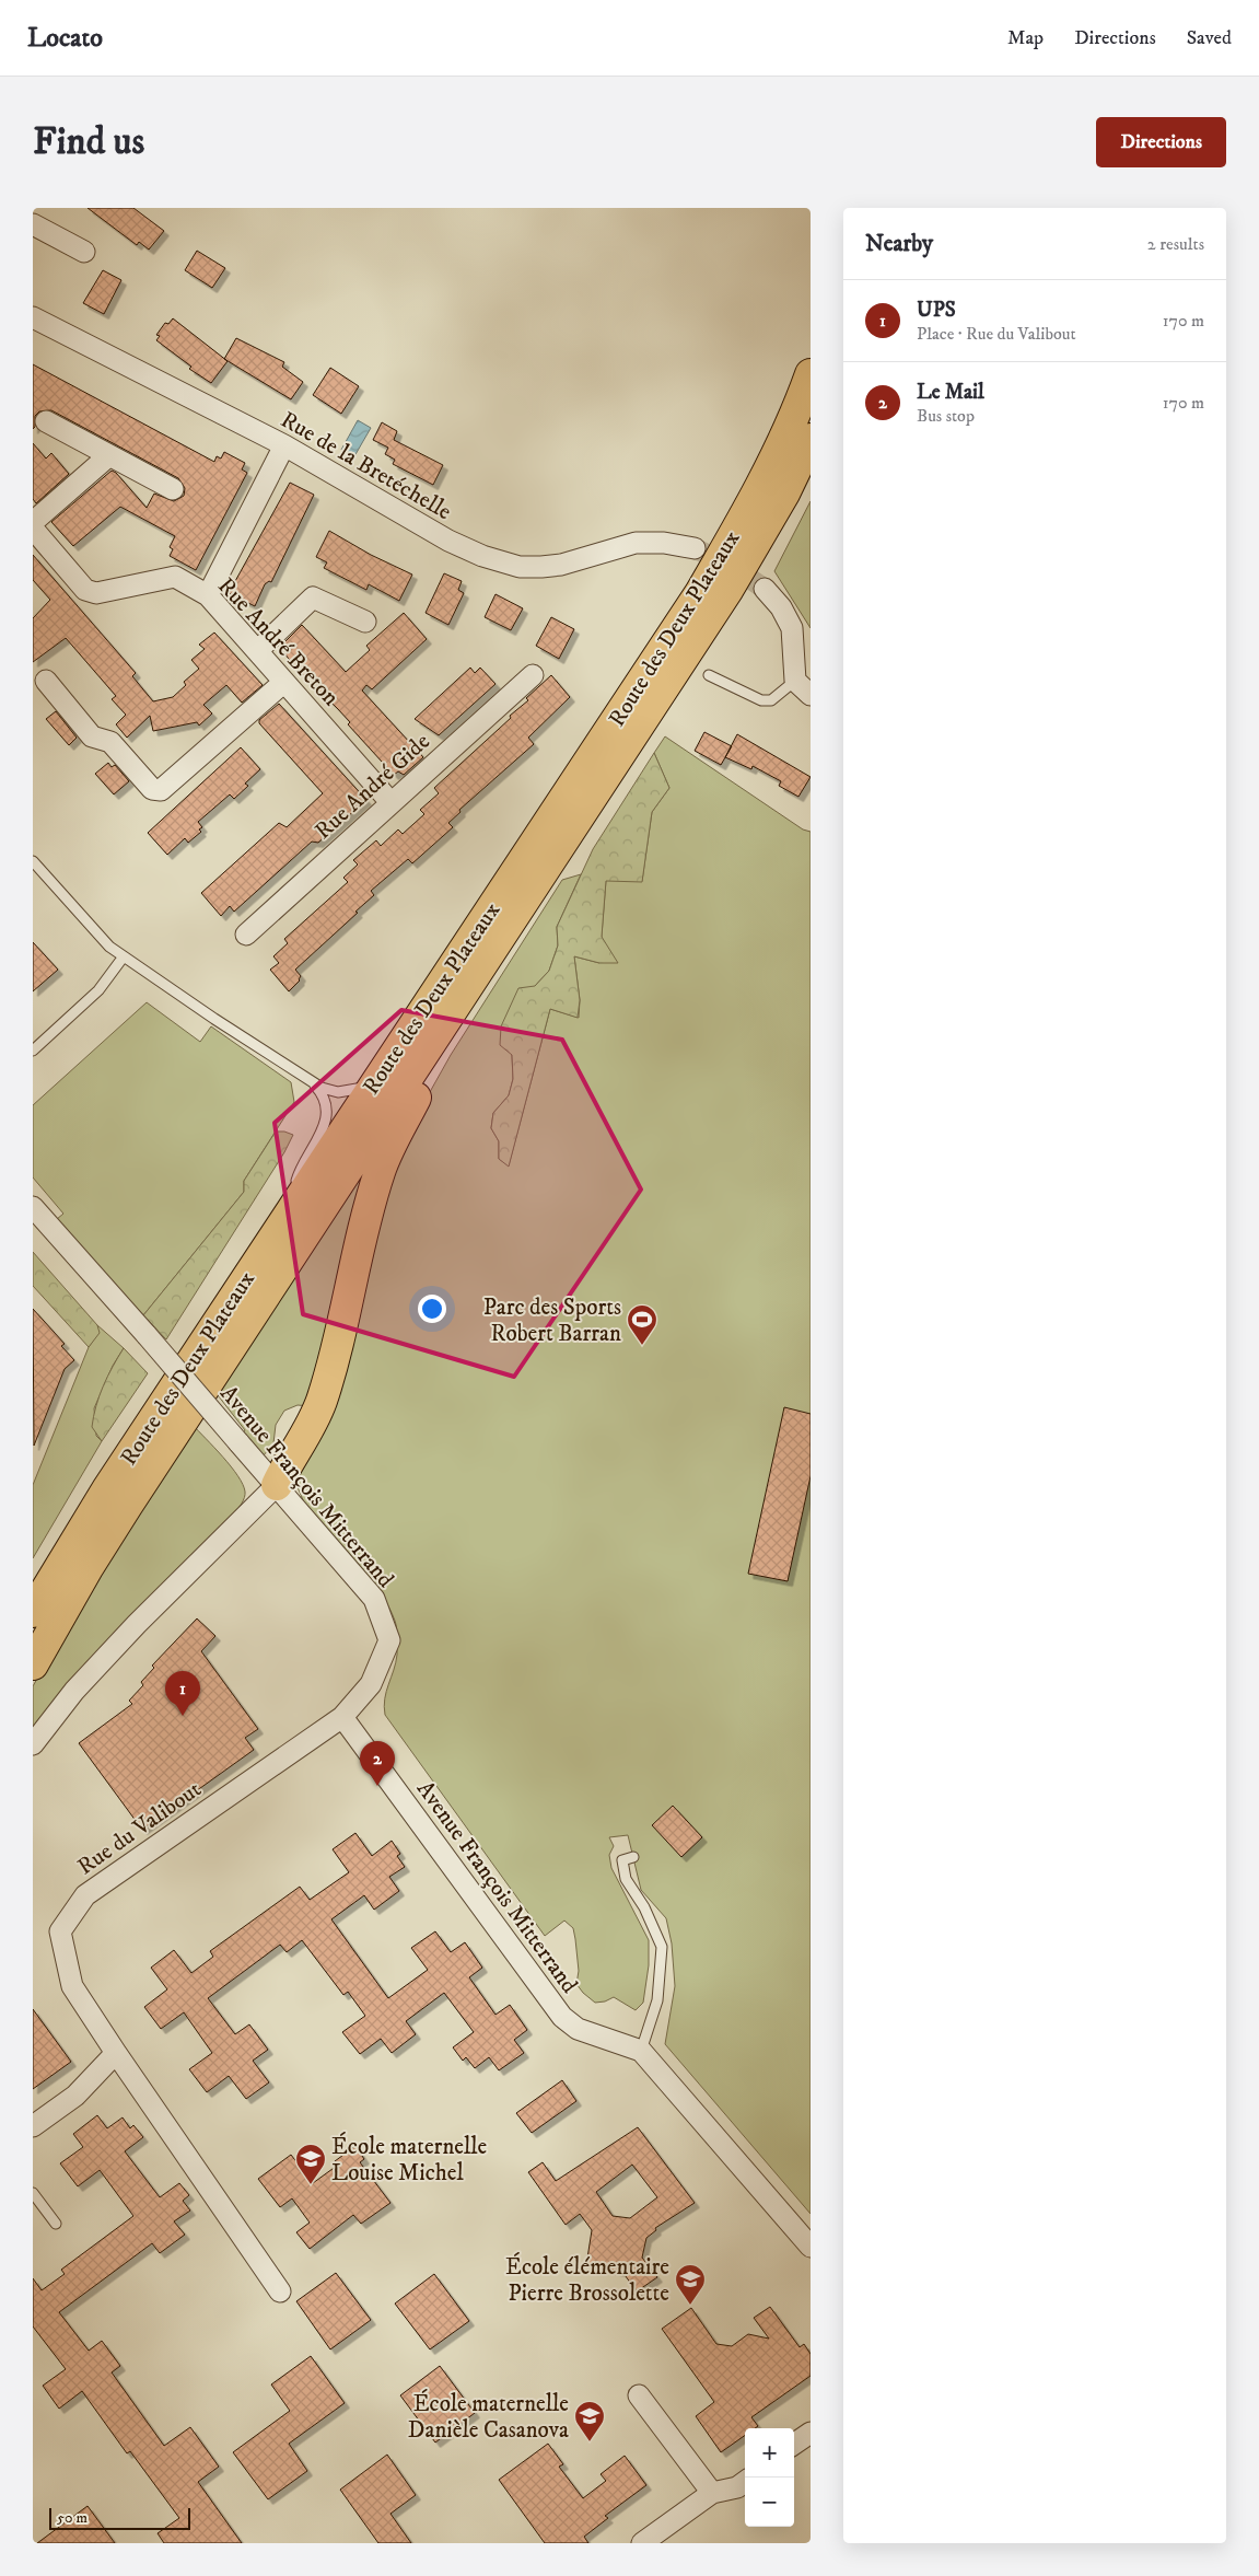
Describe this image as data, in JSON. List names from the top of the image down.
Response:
{
  "streets": {
    "main road": ["Route des Deux Plateaux"],
    "street": [
      "Rue de la Bretéchelle",
      "Rue André Breton",
      "Rue André Gide",
      "Avenue François Mitterrand",
      "Rue du Valibout"
    ]
  },
  "crossings": [
    ["Rue André Breton", "Rue André Gide"],
    ["Avenue François Mitterrand", "Rue du Valibout"]
  ],
  "places": {
    "sports": ["Parc des Sports Robert Barran"],
    "school or university": ["École maternelle Louise Michel", "École élémentaire Pierre Brossolette", "École maternelle Danièle Casanova"]
  },
  "scale_bar": "50 m",
  "page": {
    "header": "Locato",
    "nav": ["Map", "Directions", "Saved"],
    "buttons": "Directions",
    "title": "Find us",
    "heading": ["Nearby", "2 results"],
    "list": [
      {
        "mark": "1",
        "name": "UPS",
        "note": "Place · Rue du Valibout",
        "value": "170 m"
      },
      {
        "mark": "2",
        "name": "Le Mail",
        "note": "Bus stop",
        "value": "170 m"
      }
    ],
    "pins": ["1", "2"],
    "map_buttons": ["+", "−"],
    "scale": "50 m"
  }
}
